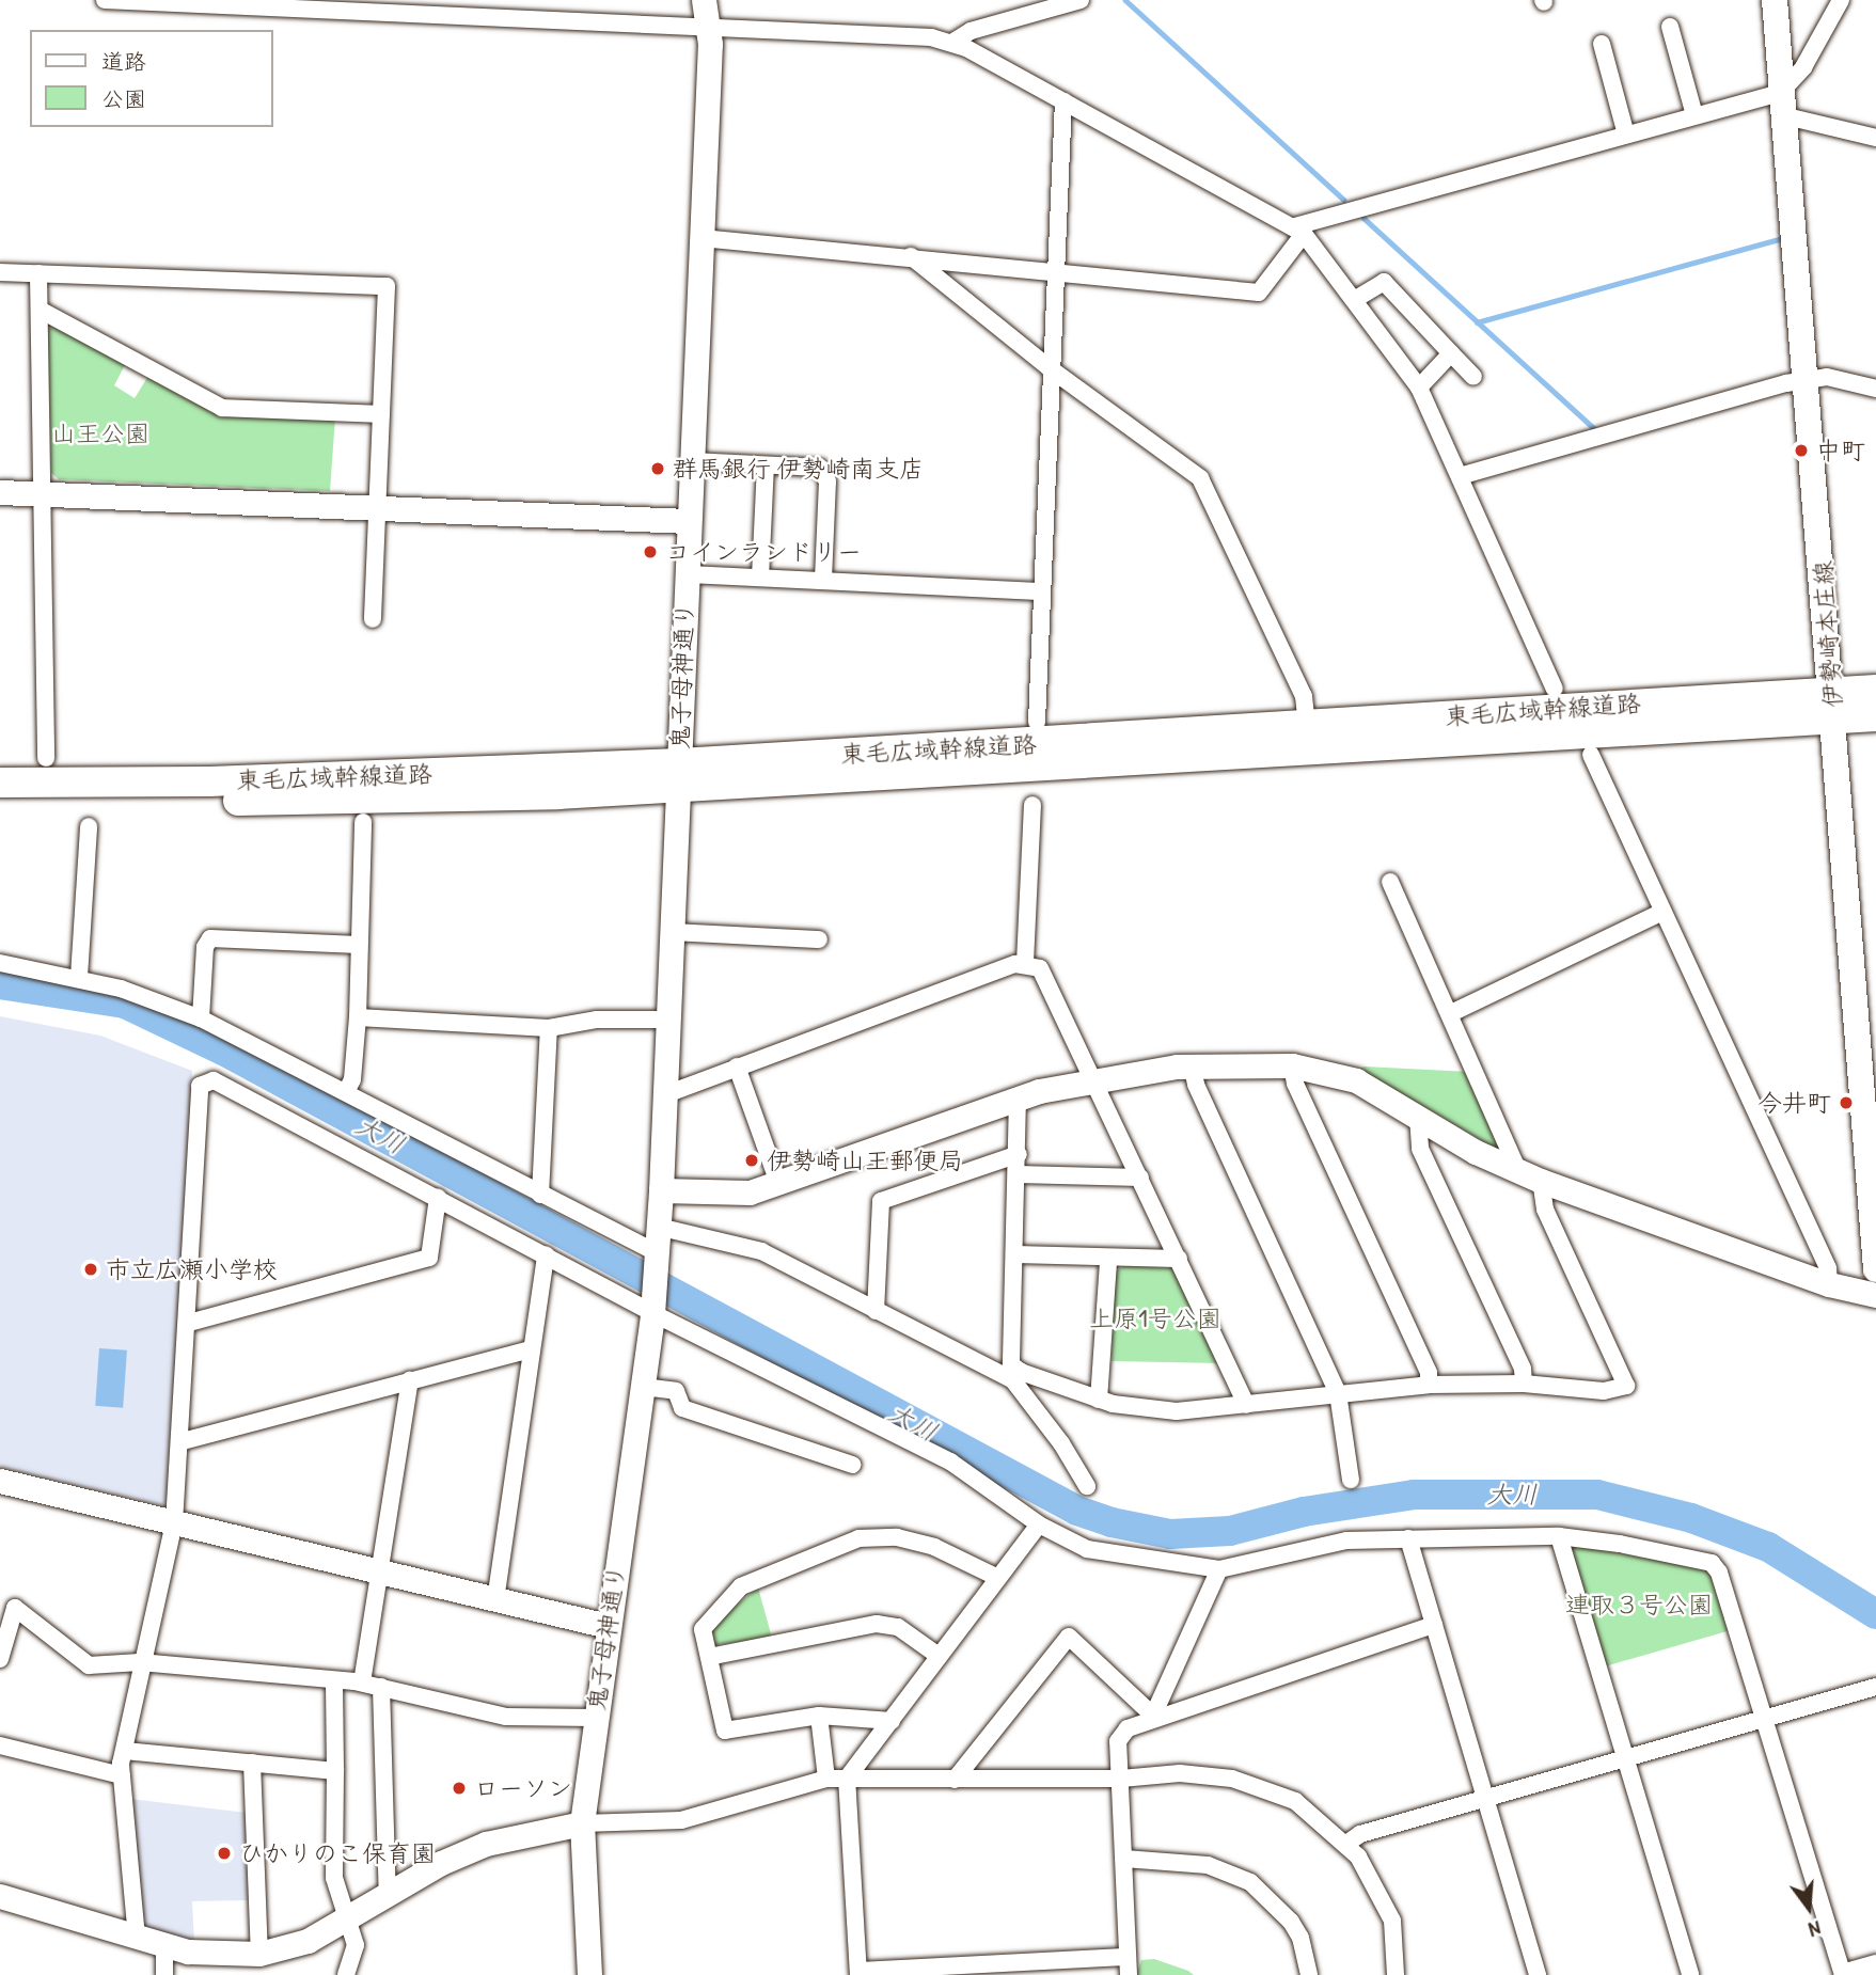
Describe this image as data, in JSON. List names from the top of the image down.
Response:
{
  "streets": {
    "highway": ["東毛広域幹線道路"],
    "main road": ["伊勢崎本庄線"],
    "street": ["鬼子母神通り"]
  },
  "crossings": [
    ["伊勢崎本庄線", "東毛広域幹線道路"],
    ["鬼子母神通り", "東毛広域幹線道路"]
  ],
  "water": ["大川"],
  "parks": ["山王公園", "上原1号公園", "連取３号公園"],
  "places": [
    "中町",
    "群馬銀行 伊勢崎南支店",
    "コインランドリー",
    "今井町",
    "伊勢崎山王郵便局",
    "市立広瀬小学校",
    "ローソン",
    "ひかりのこ保育園"
  ],
  "legend": ["道路", "公園"],
  "north": "bottom"
}
